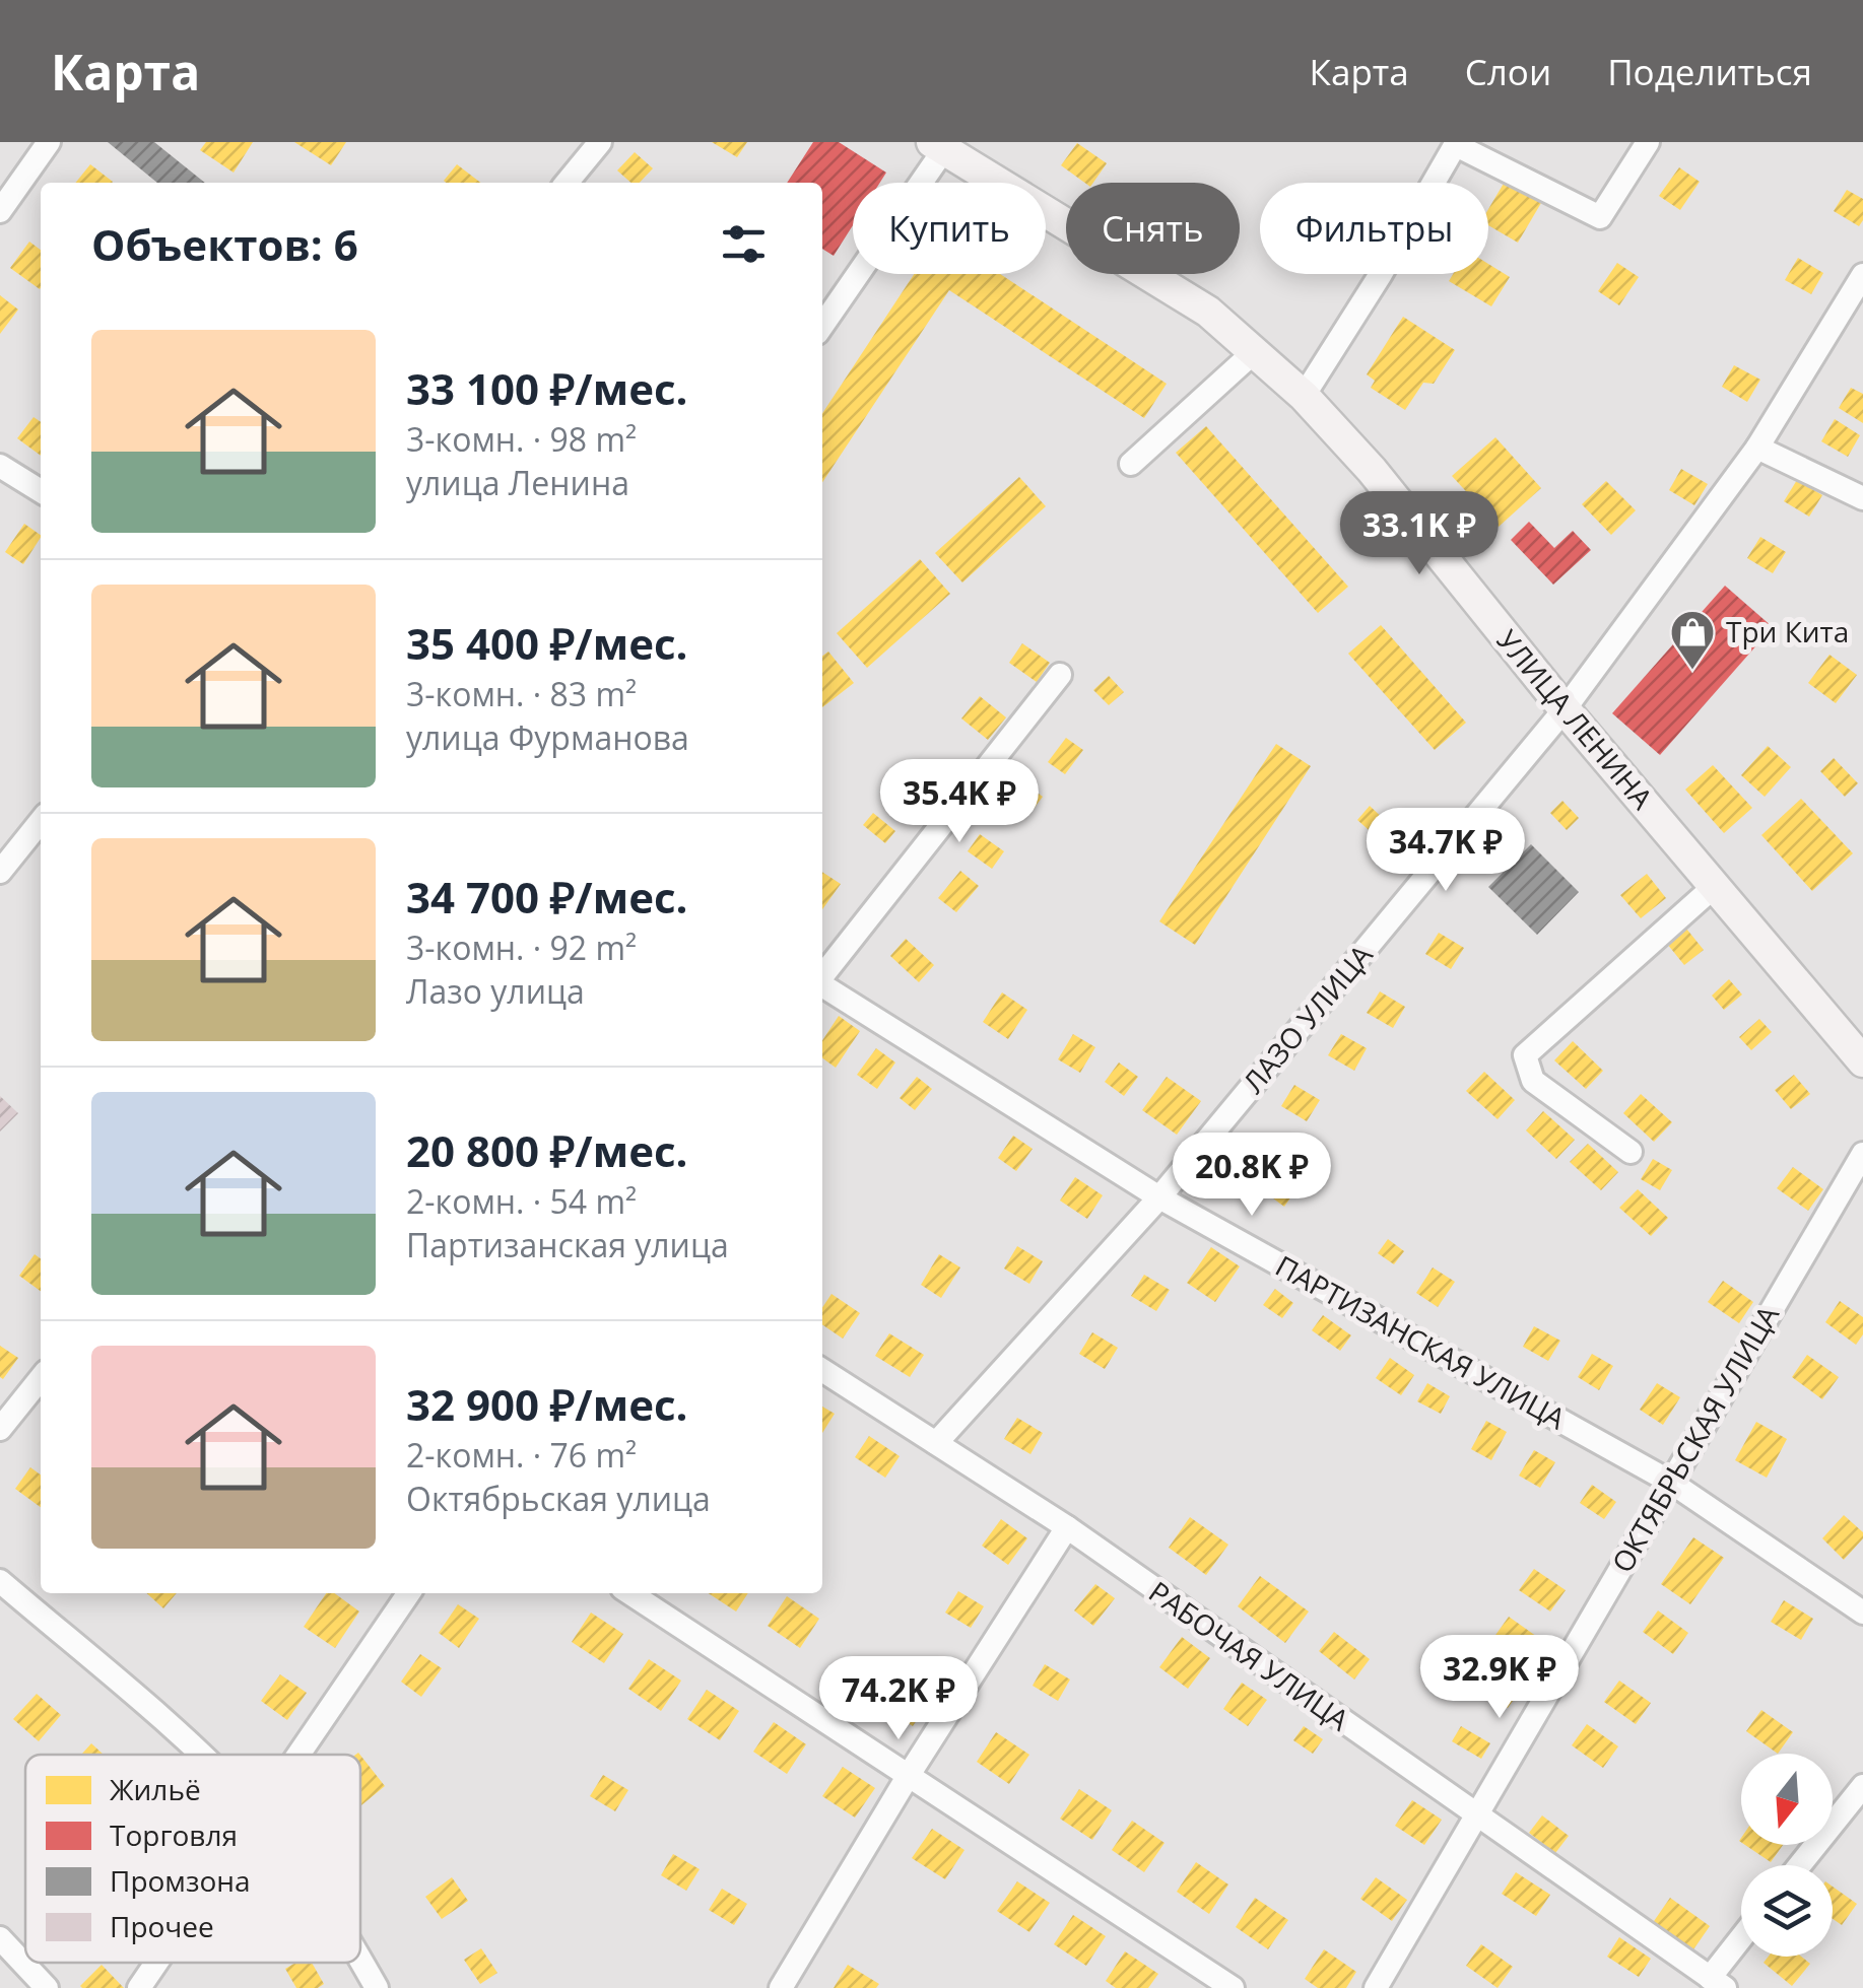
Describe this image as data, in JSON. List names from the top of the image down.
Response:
{
  "streets": {
    "main road": ["УЛИЦА ЛЕНИНА"],
    "street": [
      "ЛАЗО УЛИЦА",
      "ПАРТИЗАНСКАЯ УЛИЦА",
      "ОКТЯБРЬСКАЯ УЛИЦА",
      "РАБОЧАЯ УЛИЦА"
    ]
  },
  "crossings": [
    ["УЛИЦА ЛЕНИНА", "ЛАЗО УЛИЦА"],
    ["ЛАЗО УЛИЦА", "ПАРТИЗАНСКАЯ УЛИЦА"],
    ["ЛАЗО УЛИЦА", "РАБОЧАЯ УЛИЦА"],
    ["ПАРТИЗАНСКАЯ УЛИЦА", "ОКТЯБРЬСКАЯ УЛИЦА"],
    ["ОКТЯБРЬСКАЯ УЛИЦА", "РАБОЧАЯ УЛИЦА"]
  ],
  "places": {
    "shop": ["Три Кита"]
  },
  "legend": [
    "Жильё",
    "Торговля",
    "Промзона",
    "Прочее"
  ],
  "north": "bottom",
  "page": {
    "header": "Карта",
    "nav": ["Карта", "Слои", "Поделиться"],
    "chip": ["Купить", "Снять", "Фильтры"],
    "heading": "Объектов: 6",
    "list": [
      {
        "name": "33 100 ₽/мес.",
        "note": "3-комн. · 98 m² · улица Ленина"
      },
      {
        "name": "35 400 ₽/мес.",
        "note": "3-комн. · 83 m² · улица Фурманова"
      },
      {
        "name": "34 700 ₽/мес.",
        "note": "3-комн. · 92 m² · Лазо улица"
      },
      {
        "name": "20 800 ₽/мес.",
        "note": "2-комн. · 54 m² · Партизанская улица"
      },
      {
        "name": "32 900 ₽/мес.",
        "note": "2-комн. · 76 m² · Октябрьская улица"
      }
    ],
    "price": [
      "33.1K ₽",
      "35.4K ₽",
      "34.7K ₽",
      "20.8K ₽",
      "32.9K ₽",
      "74.2K ₽"
    ]
  }
}
